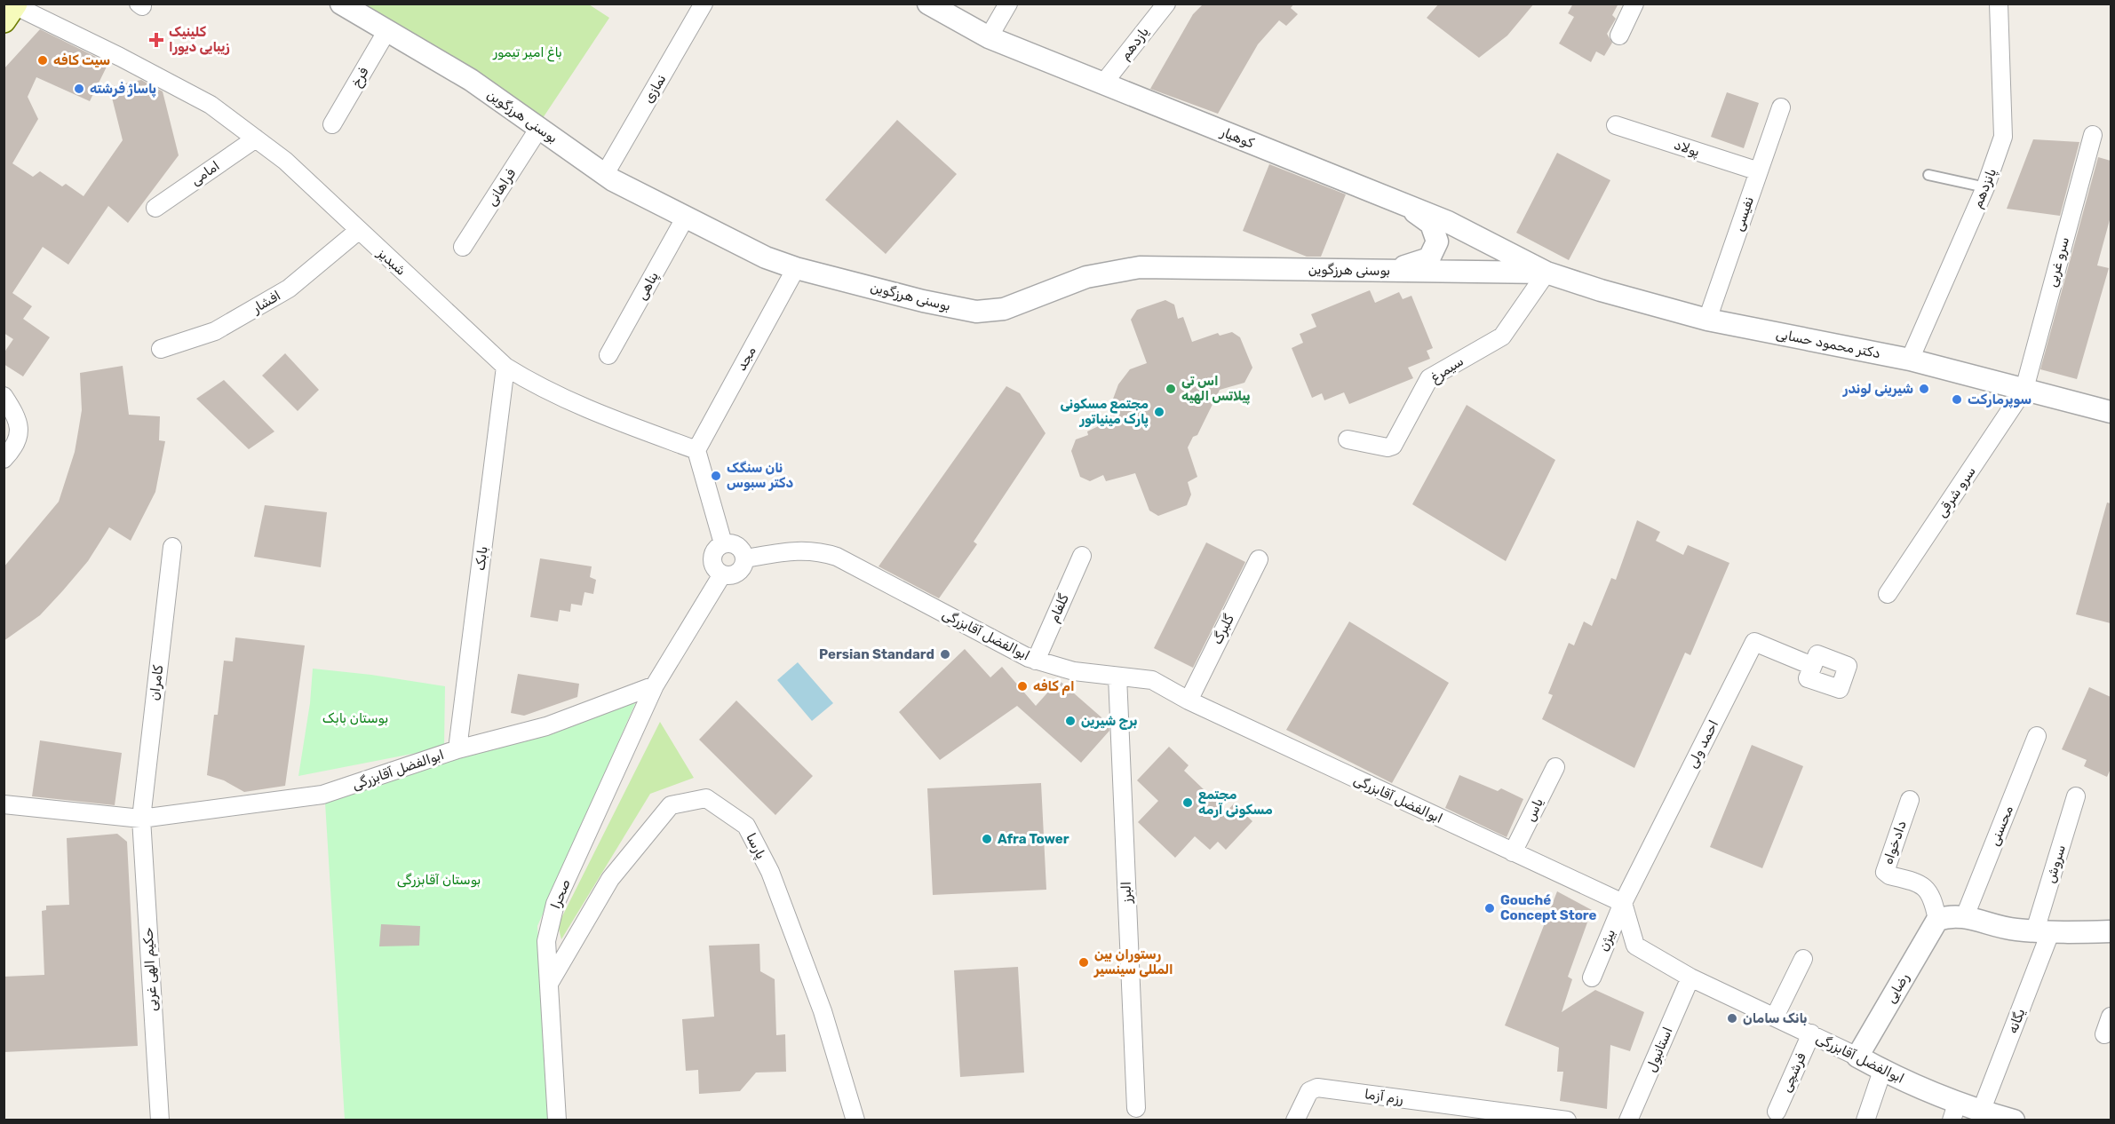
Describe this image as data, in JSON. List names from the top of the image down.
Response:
{
  "streets": {
    "street": [
      "یازدهم",
      "فرخ",
      "نمازی",
      "بوسنی هرزگوین",
      "کوهیار",
      "پولاد",
      "امامی",
      "فراهانی",
      "پانزدهم",
      "نفیسی",
      "شبدیز",
      "سرو غربی",
      "پناهی",
      "افشار",
      "دکتر محمود حسابی",
      "مجد",
      "سیمرغ",
      "سرو شرقی",
      "بابک",
      "گلفام",
      "گلبرگ",
      "ابوالفضل آقابزرگی",
      "کامران",
      "احمد ولی",
      "یاس",
      "محسنی",
      "دادخواه",
      "پارسا",
      "سروش",
      "البرز",
      "صحرا",
      "بیژن",
      "حکیم الهی غربی",
      "رضایی",
      "یگانه",
      "استانبول",
      "فرشچی",
      "رزم آزما"
    ]
  },
  "crossings": [
    ["یازدهم", "کوهیار"],
    ["فرخ", "بوسنی هرزگوین"],
    ["نمازی", "بوسنی هرزگوین"],
    ["بوسنی هرزگوین", "کوهیار"],
    ["بوسنی هرزگوین", "فراهانی"],
    ["بوسنی هرزگوین", "پناهی"],
    ["بوسنی هرزگوین", "دکتر محمود حسابی"],
    ["بوسنی هرزگوین", "مجد"],
    ["بوسنی هرزگوین", "سیمرغ"],
    ["کوهیار", "دکتر محمود حسابی"],
    ["کوهیار", "سیمرغ"],
    ["پولاد", "نفیسی"],
    ["امامی", "شبدیز"],
    ["پانزدهم", "دکتر محمود حسابی"],
    ["نفیسی", "دکتر محمود حسابی"],
    ["شبدیز", "افشار"],
    ["شبدیز", "مجد"],
    ["شبدیز", "بابک"],
    ["سرو غربی", "دکتر محمود حسابی"],
    ["سرو غربی", "سرو شرقی"],
    ["دکتر محمود حسابی", "سیمرغ"],
    ["دکتر محمود حسابی", "سرو شرقی"],
    ["بابک", "ابوالفضل آقابزرگی"],
    ["گلفام", "ابوالفضل آقابزرگی"],
    ["گلبرگ", "ابوالفضل آقابزرگی"],
    ["ابوالفضل آقابزرگی", "کامران"],
    ["ابوالفضل آقابزرگی", "احمد ولی"],
    ["ابوالفضل آقابزرگی", "یاس"],
    ["ابوالفضل آقابزرگی", "البرز"],
    ["ابوالفضل آقابزرگی", "صحرا"],
    ["ابوالفضل آقابزرگی", "بیژن"],
    ["ابوالفضل آقابزرگی", "حکیم الهی غربی"],
    ["ابوالفضل آقابزرگی", "رضایی"],
    ["ابوالفضل آقابزرگی", "یگانه"],
    ["ابوالفضل آقابزرگی", "استانبول"],
    ["ابوالفضل آقابزرگی", "فرشچی"],
    ["کامران", "حکیم الهی غربی"],
    ["احمد ولی", "بیژن"],
    ["دادخواه", "رضایی"],
    ["پارسا", "صحرا"],
    ["سروش", "یگانه"]
  ],
  "parks": ["باغ امیر تیمور", "بوستان بابک", "بوستان آقابزرگی"],
  "places": {
    "health": ["کلینیک زیبایی دیورا"],
    "other": [
      "سیت کافه",
      "پاساژ فرشته",
      "اس تی پیلاتس الهیه",
      "شیرینی لوندر",
      "سوپرمارکت",
      "مجتمع مسکونی پارک مینیاتور",
      "نان سنگک دکتر سبوس",
      "Persian Standard",
      "ام کافه",
      "برج شیرین",
      "مجتمع مسکونی آرمه",
      "Afra Tower",
      "Gouché Concept Store",
      "رستوران بین المللی سینسیر",
      "بانک سامان"
    ]
  }
}
